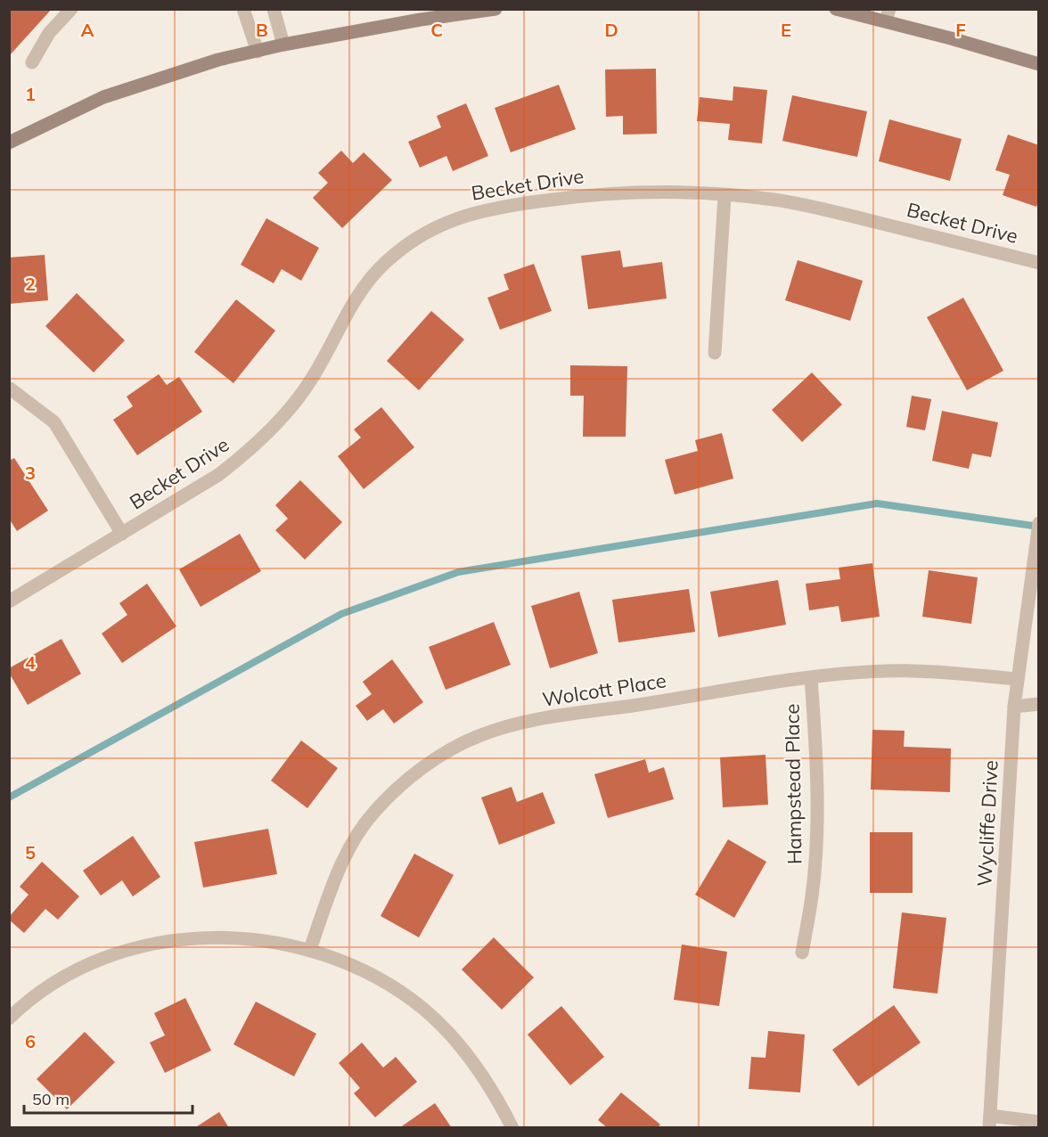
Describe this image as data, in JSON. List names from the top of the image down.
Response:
{
  "streets": {
    "street": [
      "Becket Drive",
      "Wolcott Place",
      "Hampstead Place",
      "Wycliffe Drive"
    ]
  },
  "crossings": [
    ["Wolcott Place", "Hampstead Place"],
    ["Wolcott Place", "Wycliffe Drive"]
  ],
  "scale_bar": "50 m",
  "grid": {
    "columns": [
      "A",
      "B",
      "C",
      "D",
      "E",
      "F"
    ],
    "rows": [
      "1",
      "2",
      "3",
      "4",
      "5",
      "6"
    ]
  }
}
